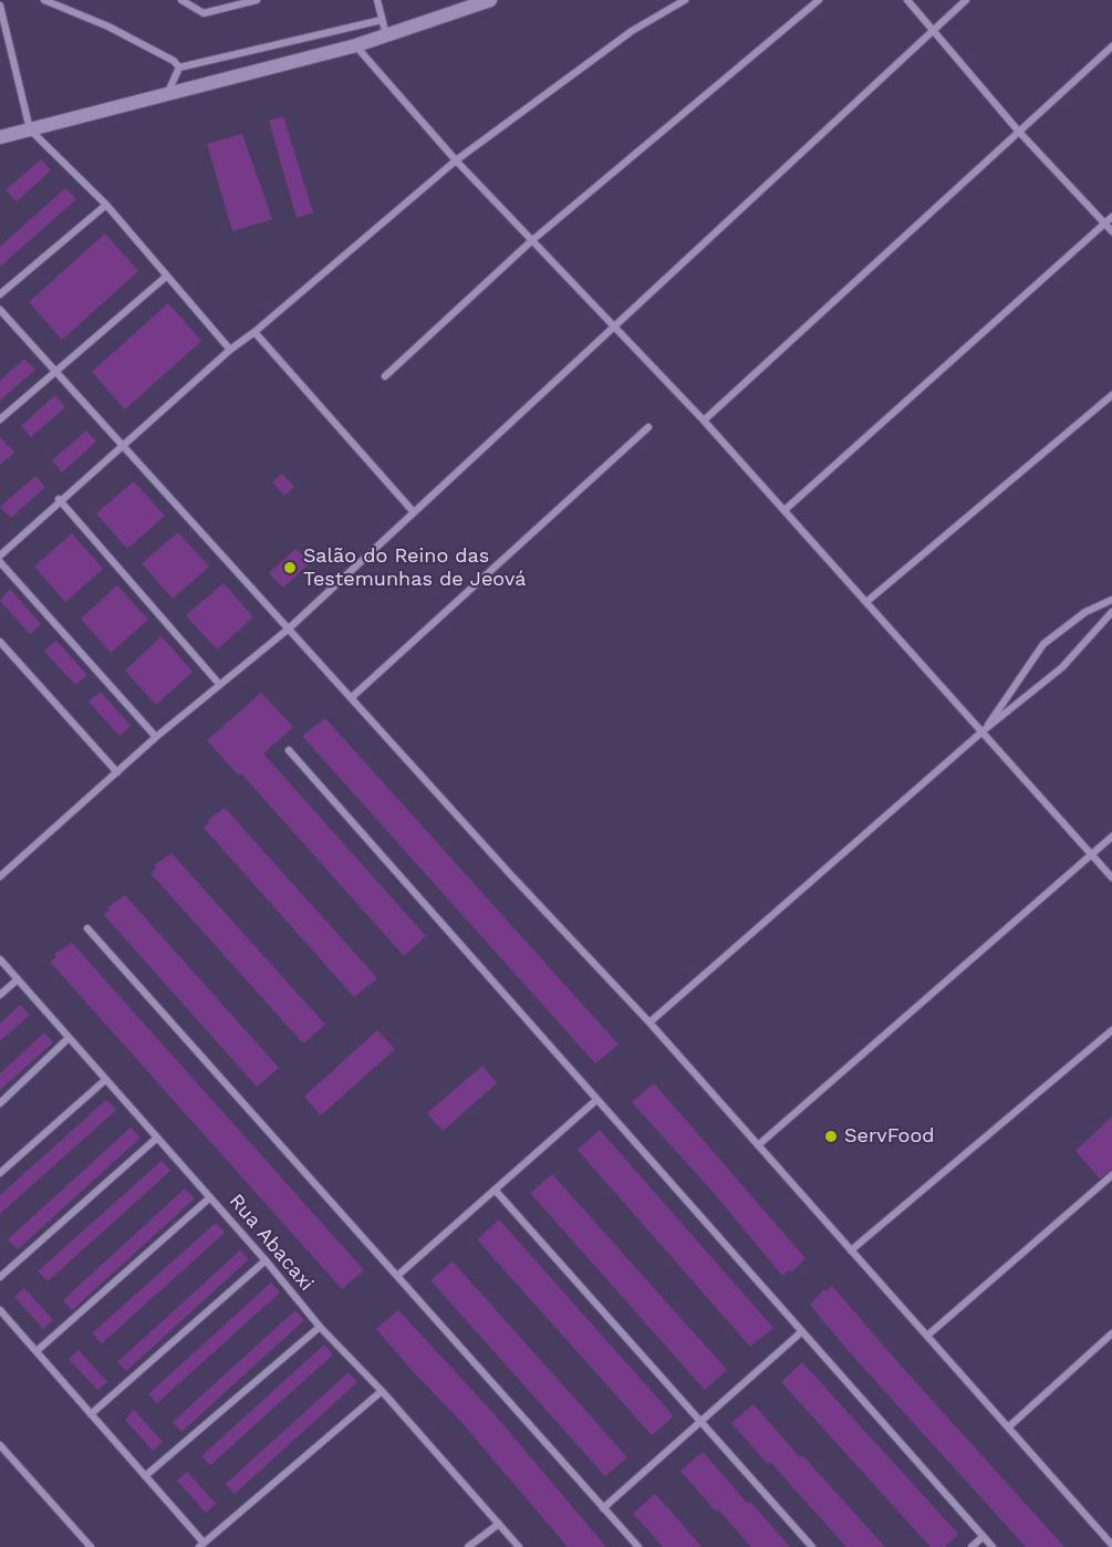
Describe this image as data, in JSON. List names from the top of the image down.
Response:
{
  "streets": {
    "street": ["Rua Abacaxi"]
  },
  "places": ["Salão do Reino das Testemunhas de Jeová", "ServFood"]
}
